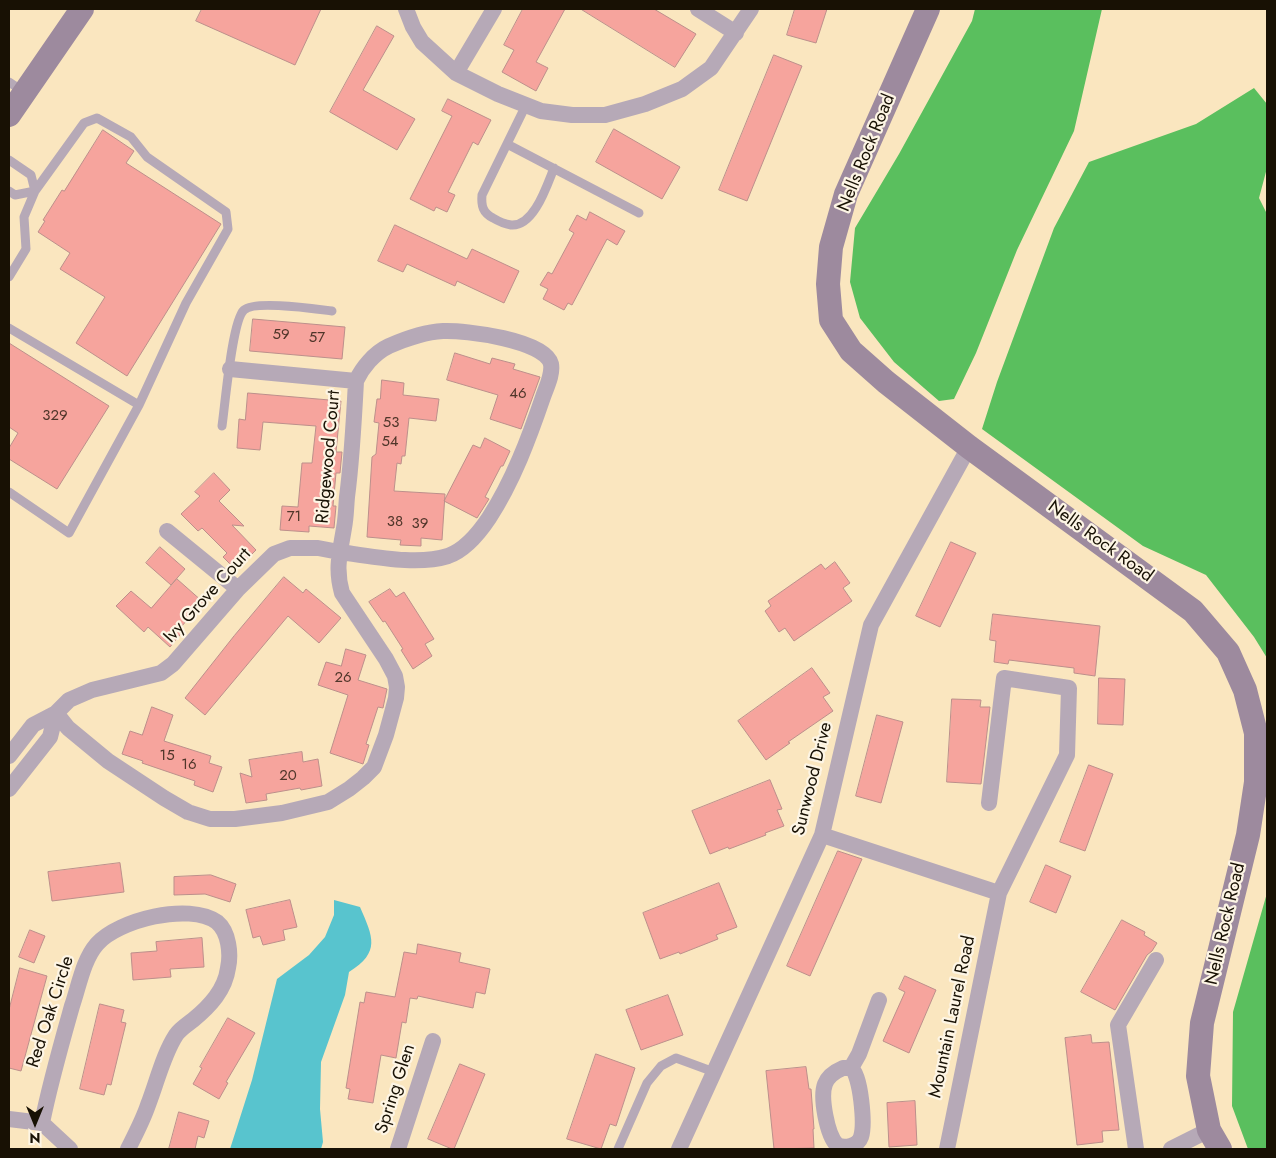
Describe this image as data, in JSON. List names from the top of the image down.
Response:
{
  "streets": {
    "main road": ["Nells Rock Road"],
    "street": [
      "Ridgewood Court",
      "Ivy Grove Court",
      "Sunwood Drive",
      "Red Oak Circle",
      "Mountain Laurel Road",
      "Spring Glen"
    ]
  },
  "crossings": [
    ["Nells Rock Road", "Sunwood Drive"],
    ["Ridgewood Court", "Ivy Grove Court"]
  ],
  "house_numbers": [
    "59",
    "57",
    "46",
    "329",
    "53",
    "54",
    "71",
    "38",
    "39",
    "26",
    "15",
    "16",
    "20"
  ],
  "north": "bottom"
}
